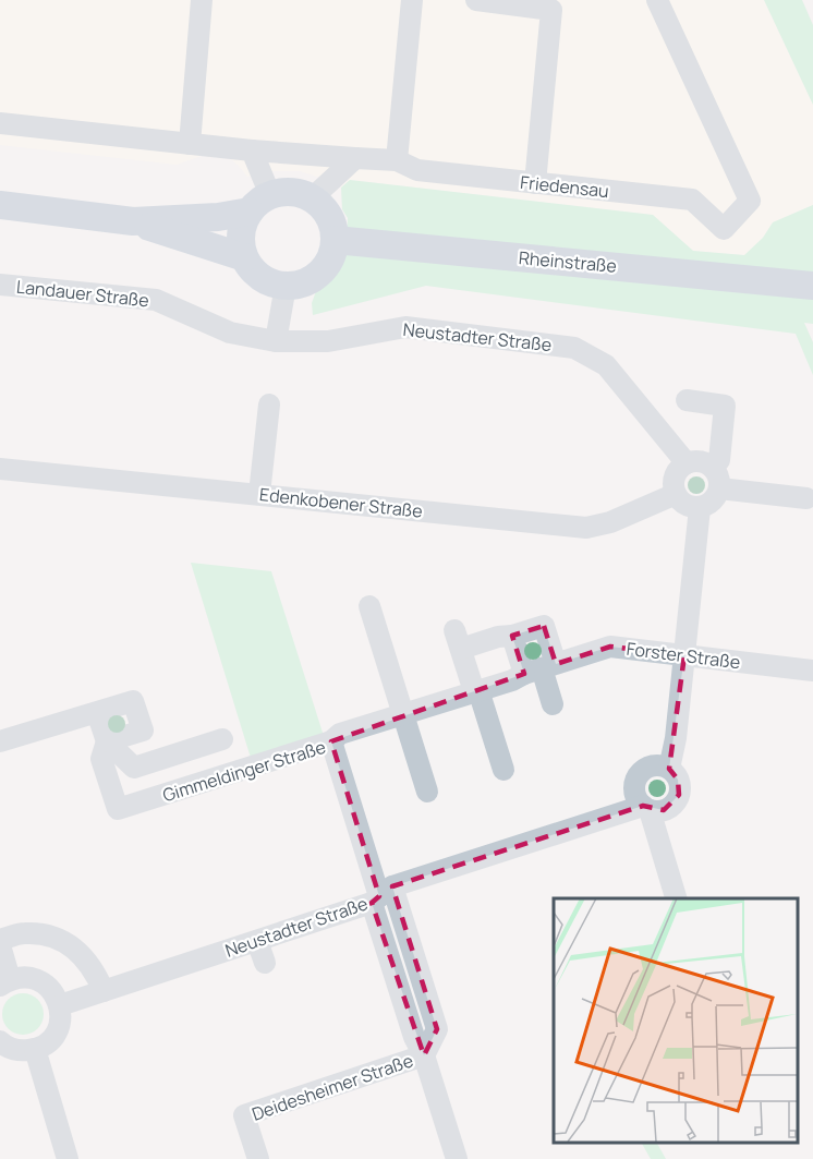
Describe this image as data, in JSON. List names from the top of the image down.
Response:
{
  "streets": {
    "main road": ["Rheinstraße"],
    "street": [
      "Friedensau",
      "Landauer Straße",
      "Neustadter Straße",
      "Edenkobener Straße",
      "Forster Straße",
      "Gimmeldinger Straße",
      "Deidesheimer Straße"
    ]
  },
  "crossings": [
    ["Landauer Straße", "Neustadter Straße"],
    ["Neustadter Straße", "Edenkobener Straße"],
    ["Neustadter Straße", "Forster Straße"],
    ["Neustadter Straße", "Gimmeldinger Straße"],
    ["Forster Straße", "Gimmeldinger Straße"],
    ["Gimmeldinger Straße", "Deidesheimer Straße"]
  ]
}
